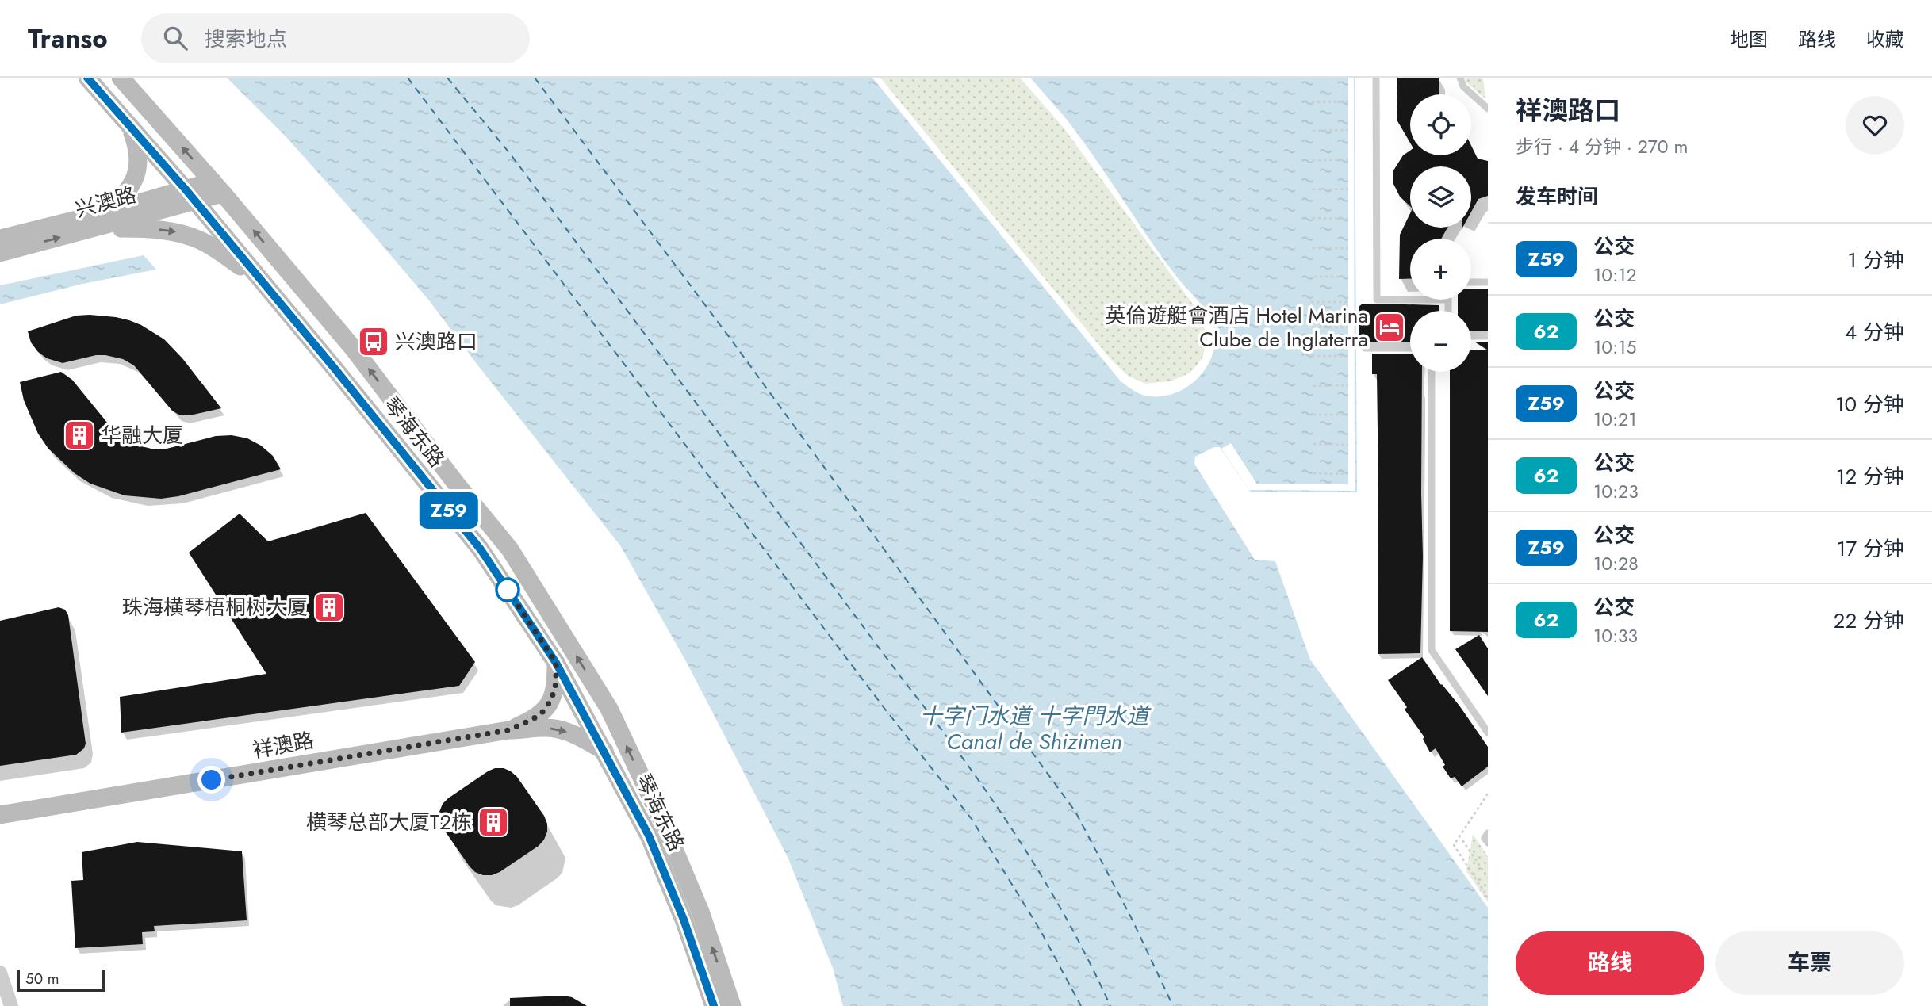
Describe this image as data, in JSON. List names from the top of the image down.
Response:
{
  "streets": {
    "main road": ["兴澳路", "琴海东路", "祥澳路"]
  },
  "crossings": [
    ["兴澳路", "琴海东路"],
    ["琴海东路", "祥澳路"]
  ],
  "water": ["十字门水道 十字門水道 Canal de Shizimen"],
  "places": {
    "hotel": ["英倫遊艇會酒店 Hotel Marina Clube de Inglaterra"],
    "bus stop": ["兴澳路口"],
    "building": ["华融大厦", "珠海横琴梧桐树大厦", "横琴总部大厦T2栋"]
  },
  "lines": ["bus line Z59"],
  "scale_bar": "50 m",
  "page": {
    "header": "Transo",
    "search": "搜索地点",
    "nav": ["地图", "路线", "收藏"],
    "on_map": "Z59",
    "heading": [
      ["祥澳路口", "步行 · 4 分钟 · 270 m"],
      "发车时间"
    ],
    "map_buttons": ["+", "−"],
    "list": [
      {
        "mark": "Z59",
        "name": "公交",
        "note": "10:12",
        "value": "1 分钟"
      },
      {
        "mark": "62",
        "name": "公交",
        "note": "10:15",
        "value": "4 分钟"
      },
      {
        "mark": "Z59",
        "name": "公交",
        "note": "10:21",
        "value": "10 分钟"
      },
      {
        "mark": "62",
        "name": "公交",
        "note": "10:23",
        "value": "12 分钟"
      },
      {
        "mark": "Z59",
        "name": "公交",
        "note": "10:28",
        "value": "17 分钟"
      },
      {
        "mark": "62",
        "name": "公交",
        "note": "10:33",
        "value": "22 分钟"
      }
    ],
    "buttons": ["路线", "车票"],
    "scale": "50 m"
  }
}
